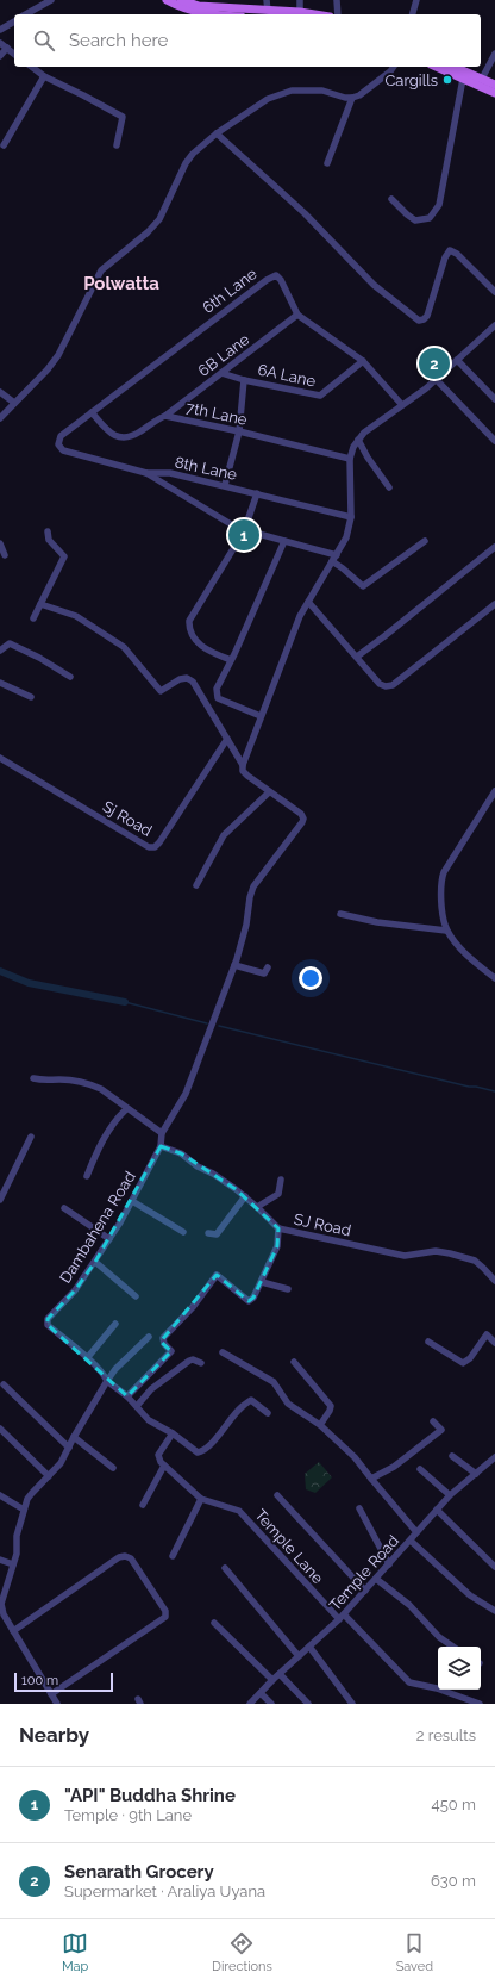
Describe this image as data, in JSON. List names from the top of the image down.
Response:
{
  "streets": {
    "street": [
      "6th Lane",
      "6B Lane",
      "6A Lane",
      "7th Lane",
      "8th Lane",
      "Sj Road",
      "SJ Road",
      "Dambahena Road",
      "Temple Lane",
      "Temple Road"
    ]
  },
  "crossings": [
    ["6th Lane", "6B Lane"],
    ["6th Lane", "6A Lane"],
    ["6th Lane", "7th Lane"],
    ["6th Lane", "8th Lane"],
    ["6B Lane", "6A Lane"],
    ["6B Lane", "7th Lane"],
    ["SJ Road", "Dambahena Road"],
    ["Temple Lane", "Temple Road"]
  ],
  "districts": ["Polwatta"],
  "places": ["Cargills"],
  "scale_bar": "100 m",
  "page": {
    "search": "Search here",
    "pins": ["2", "1"],
    "scale": "100 m",
    "heading": ["Nearby", "2 results"],
    "list": [
      {
        "mark": "1",
        "name": "\"API\" Buddha Shrine",
        "note": "Temple · 9th Lane",
        "value": "450 m"
      },
      {
        "mark": "2",
        "name": "Senarath Grocery",
        "note": "Supermarket · Araliya Uyana",
        "value": "630 m"
      }
    ],
    "nav": ["Map", "Directions", "Saved"]
  }
}
